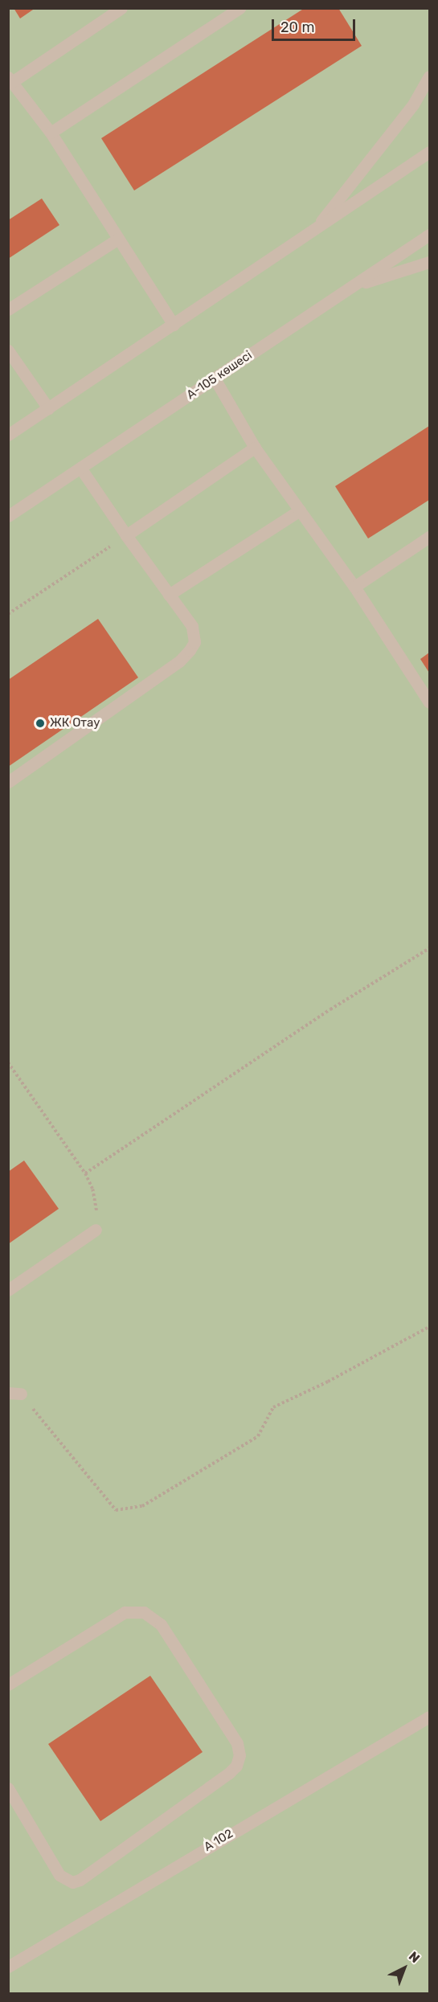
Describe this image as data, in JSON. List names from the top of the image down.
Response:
{
  "streets": {
    "street": ["А-105 көшесі", "А 102"]
  },
  "places": ["ЖК Отау"],
  "scale_bar": "20 m",
  "north": "top right"
}
